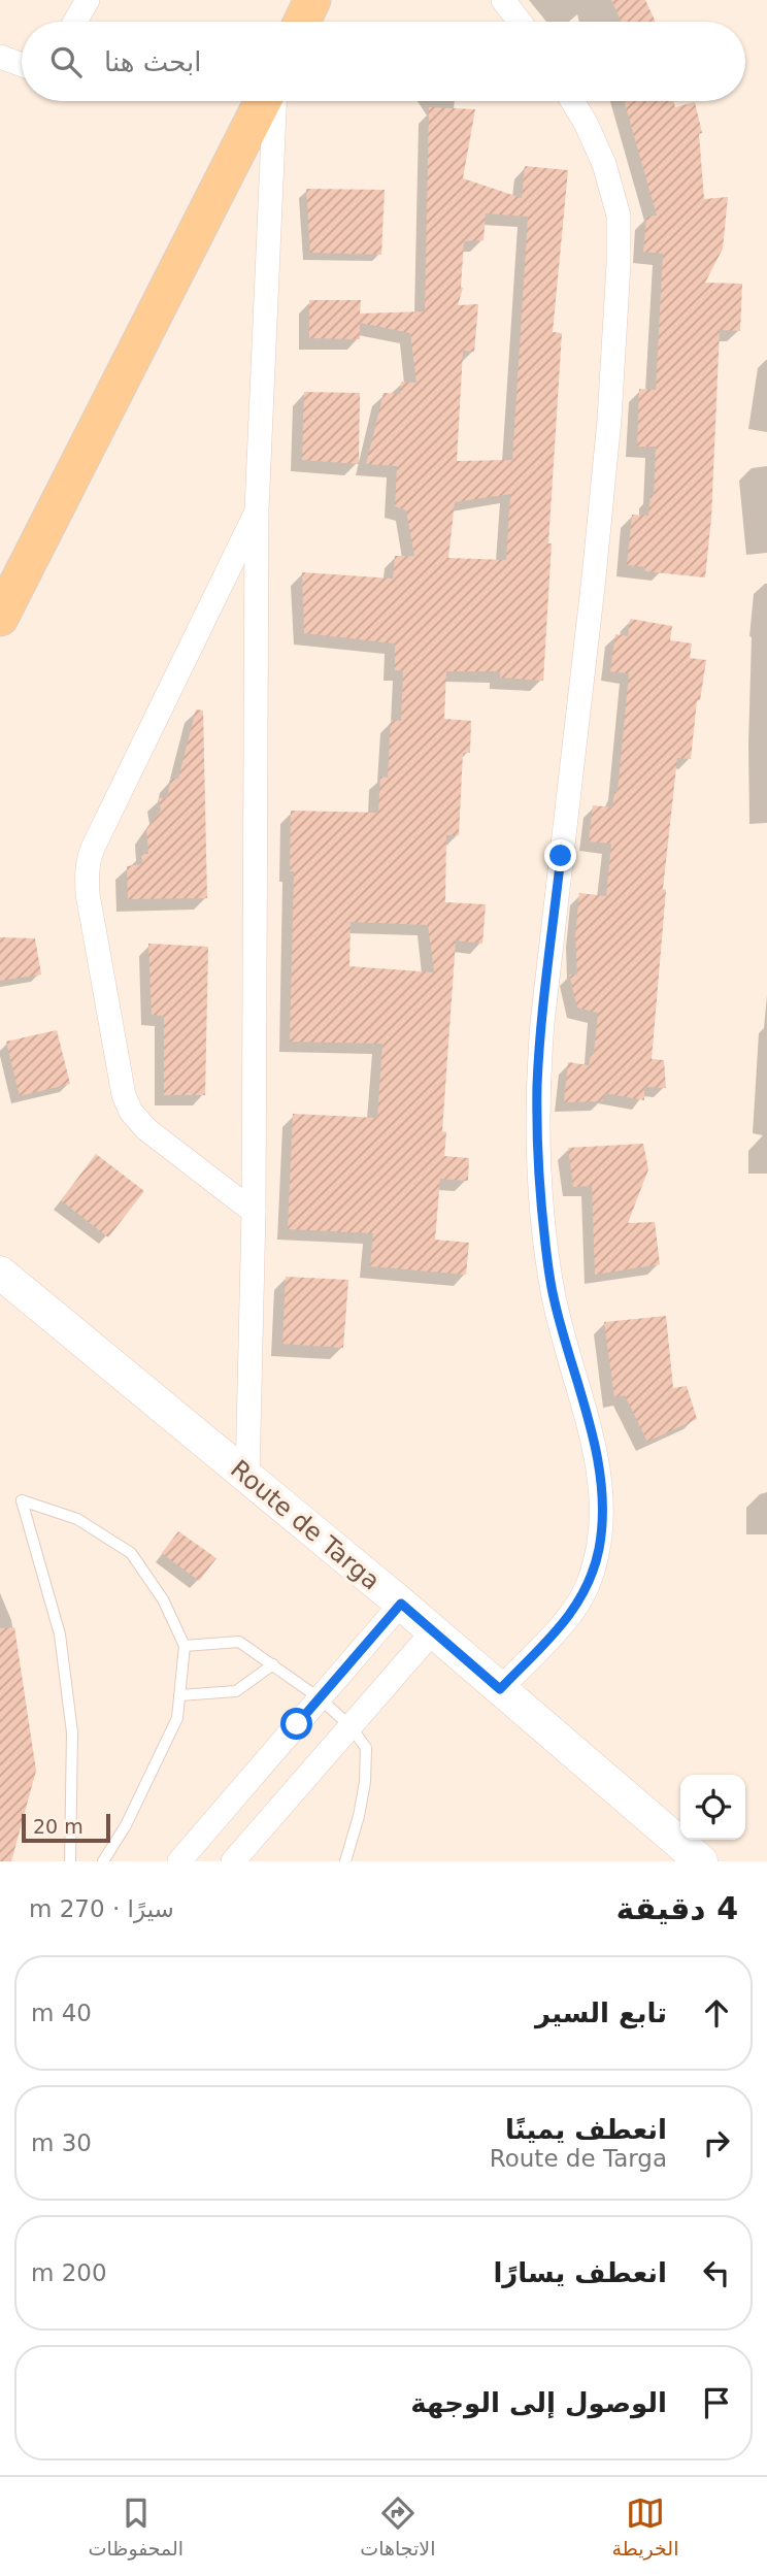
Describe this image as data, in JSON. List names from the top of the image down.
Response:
{
  "streets": {
    "main road": ["Route de Targa"]
  },
  "scale_bar": "20 m",
  "page": {
    "search": "ابحث هنا",
    "scale": "20 m",
    "heading": ["4 دقيقة", "سيرًا · 270 m"],
    "list": [
      ["تابع السير", "40 m"],
      ["انعطف يمينًا", "Route de Targa", "30 m"],
      ["انعطف يسارًا", "200 m"],
      "الوصول إلى الوجهة"
    ],
    "nav": ["الخريطة", "الاتجاهات", "المحفوظات"]
  }
}
